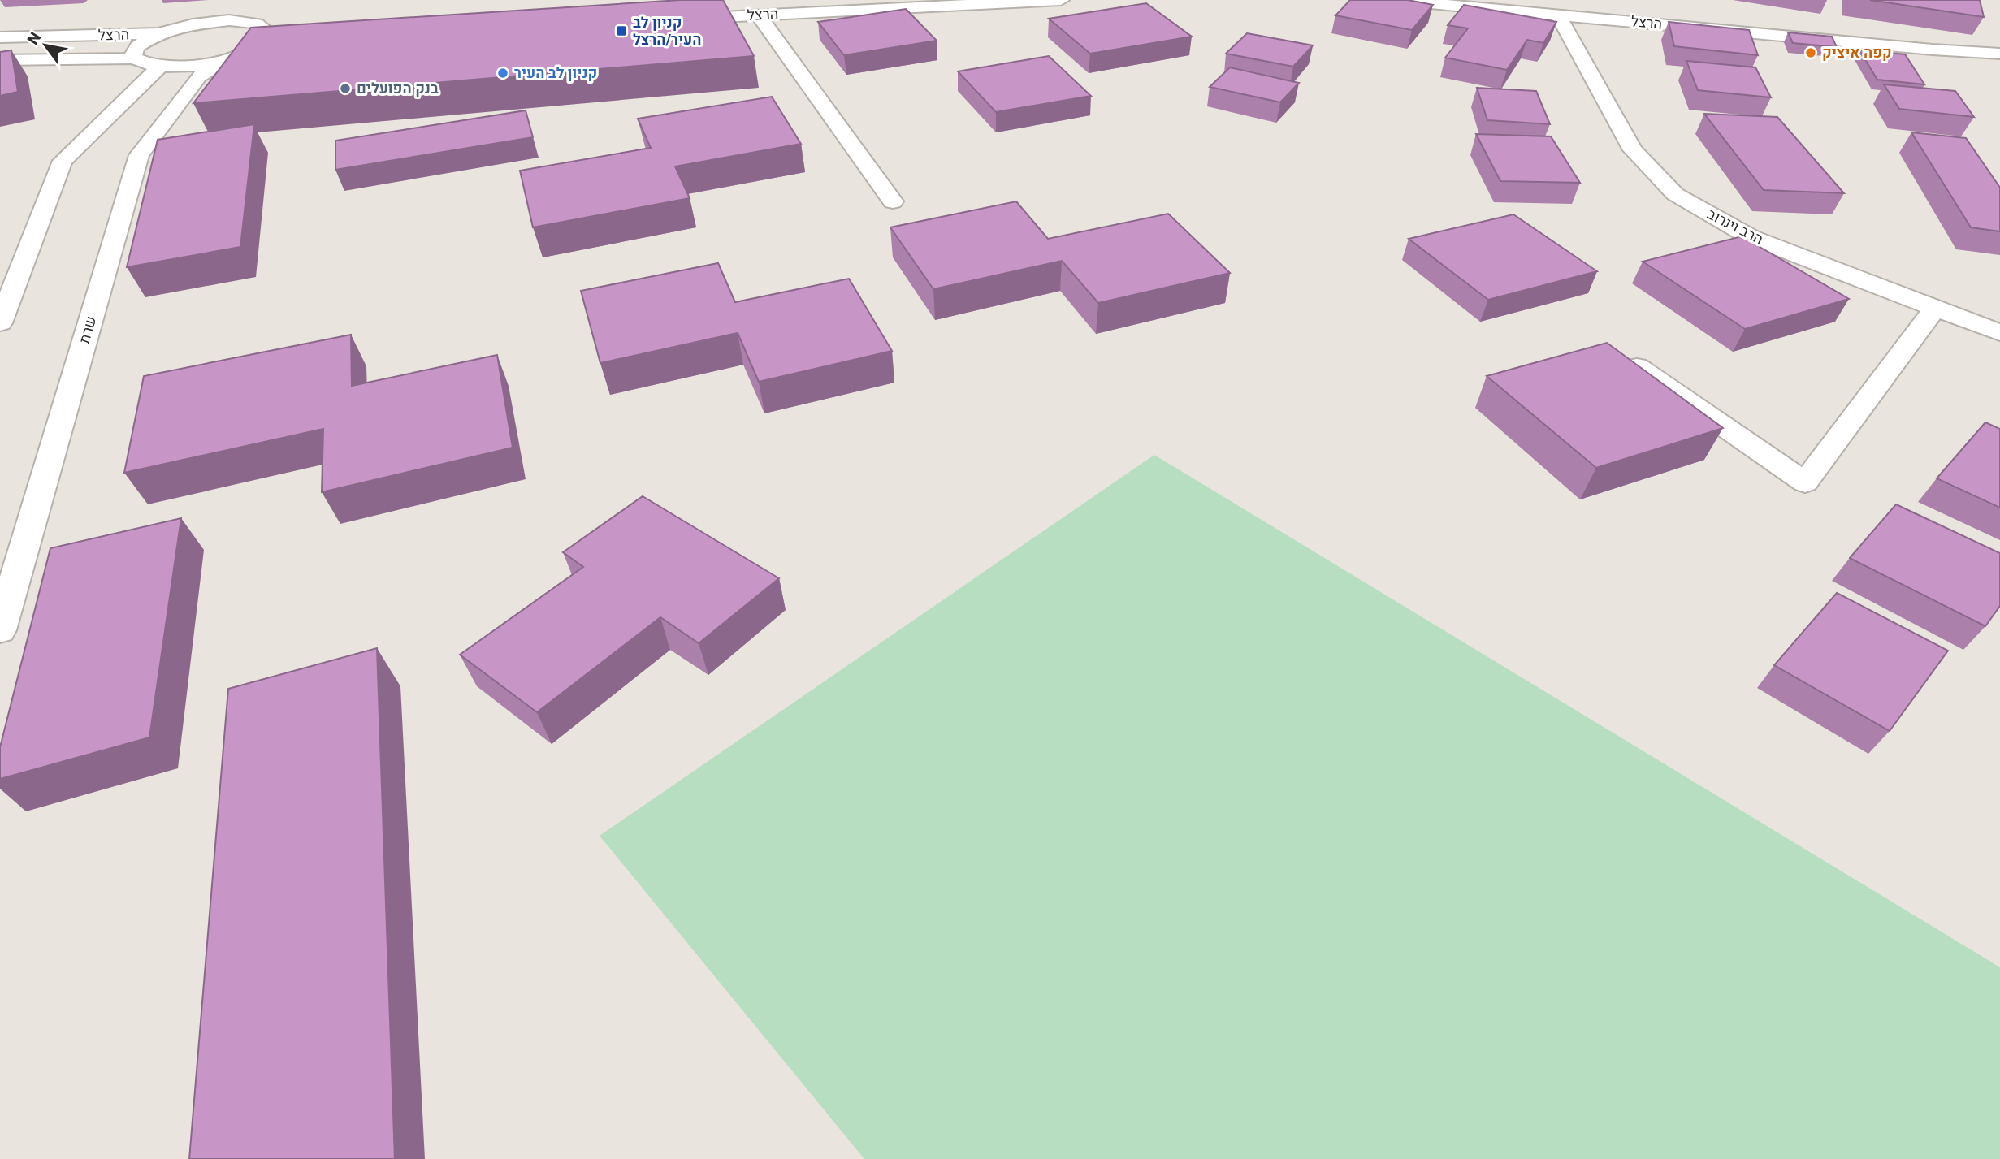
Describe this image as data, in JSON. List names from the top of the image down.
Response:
{
  "streets": {
    "street": ["הרצל", "הרב וינרוב", "שרת"]
  },
  "crossings": [
    ["הרצל", "הרב וינרוב"]
  ],
  "places": {
    "transit": ["קניון לב העיר/הרצל"],
    "other": ["קפה איציק", "קניון לב העיר", "בנק הפועלים"]
  },
  "north": "top left"
}
